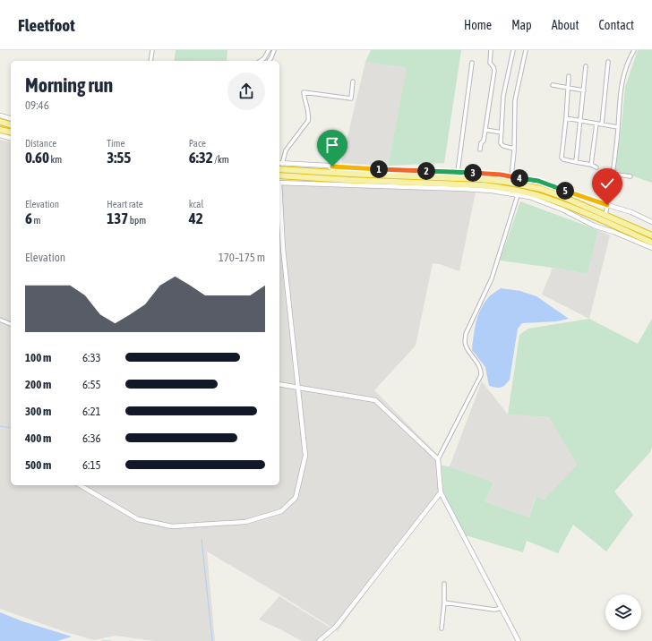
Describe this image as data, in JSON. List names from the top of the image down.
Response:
{
  "page": {
    "header": "Fleetfoot",
    "nav": [
      "Home",
      "Map",
      "About",
      "Contact"
    ],
    "heading": ["Morning run", "09:46"],
    "stats": [
      ["Distance", "0.60 km"],
      ["Time", "3:55"],
      ["Pace", "6:32 /km"],
      ["Elevation", "6 m"],
      ["Heart rate", "137 bpm"],
      ["kcal", "42"]
    ],
    "pins": [
      "1",
      "2",
      "3",
      "4",
      "5"
    ],
    "chart": ["Elevation", "170–175 m"],
    "list": [
      {
        "name": "100 m",
        "note": "6:33"
      },
      {
        "name": "200 m",
        "note": "6:55"
      },
      {
        "name": "300 m",
        "note": "6:21"
      },
      {
        "name": "400 m",
        "note": "6:36"
      },
      {
        "name": "500 m",
        "note": "6:15"
      }
    ]
  }
}
